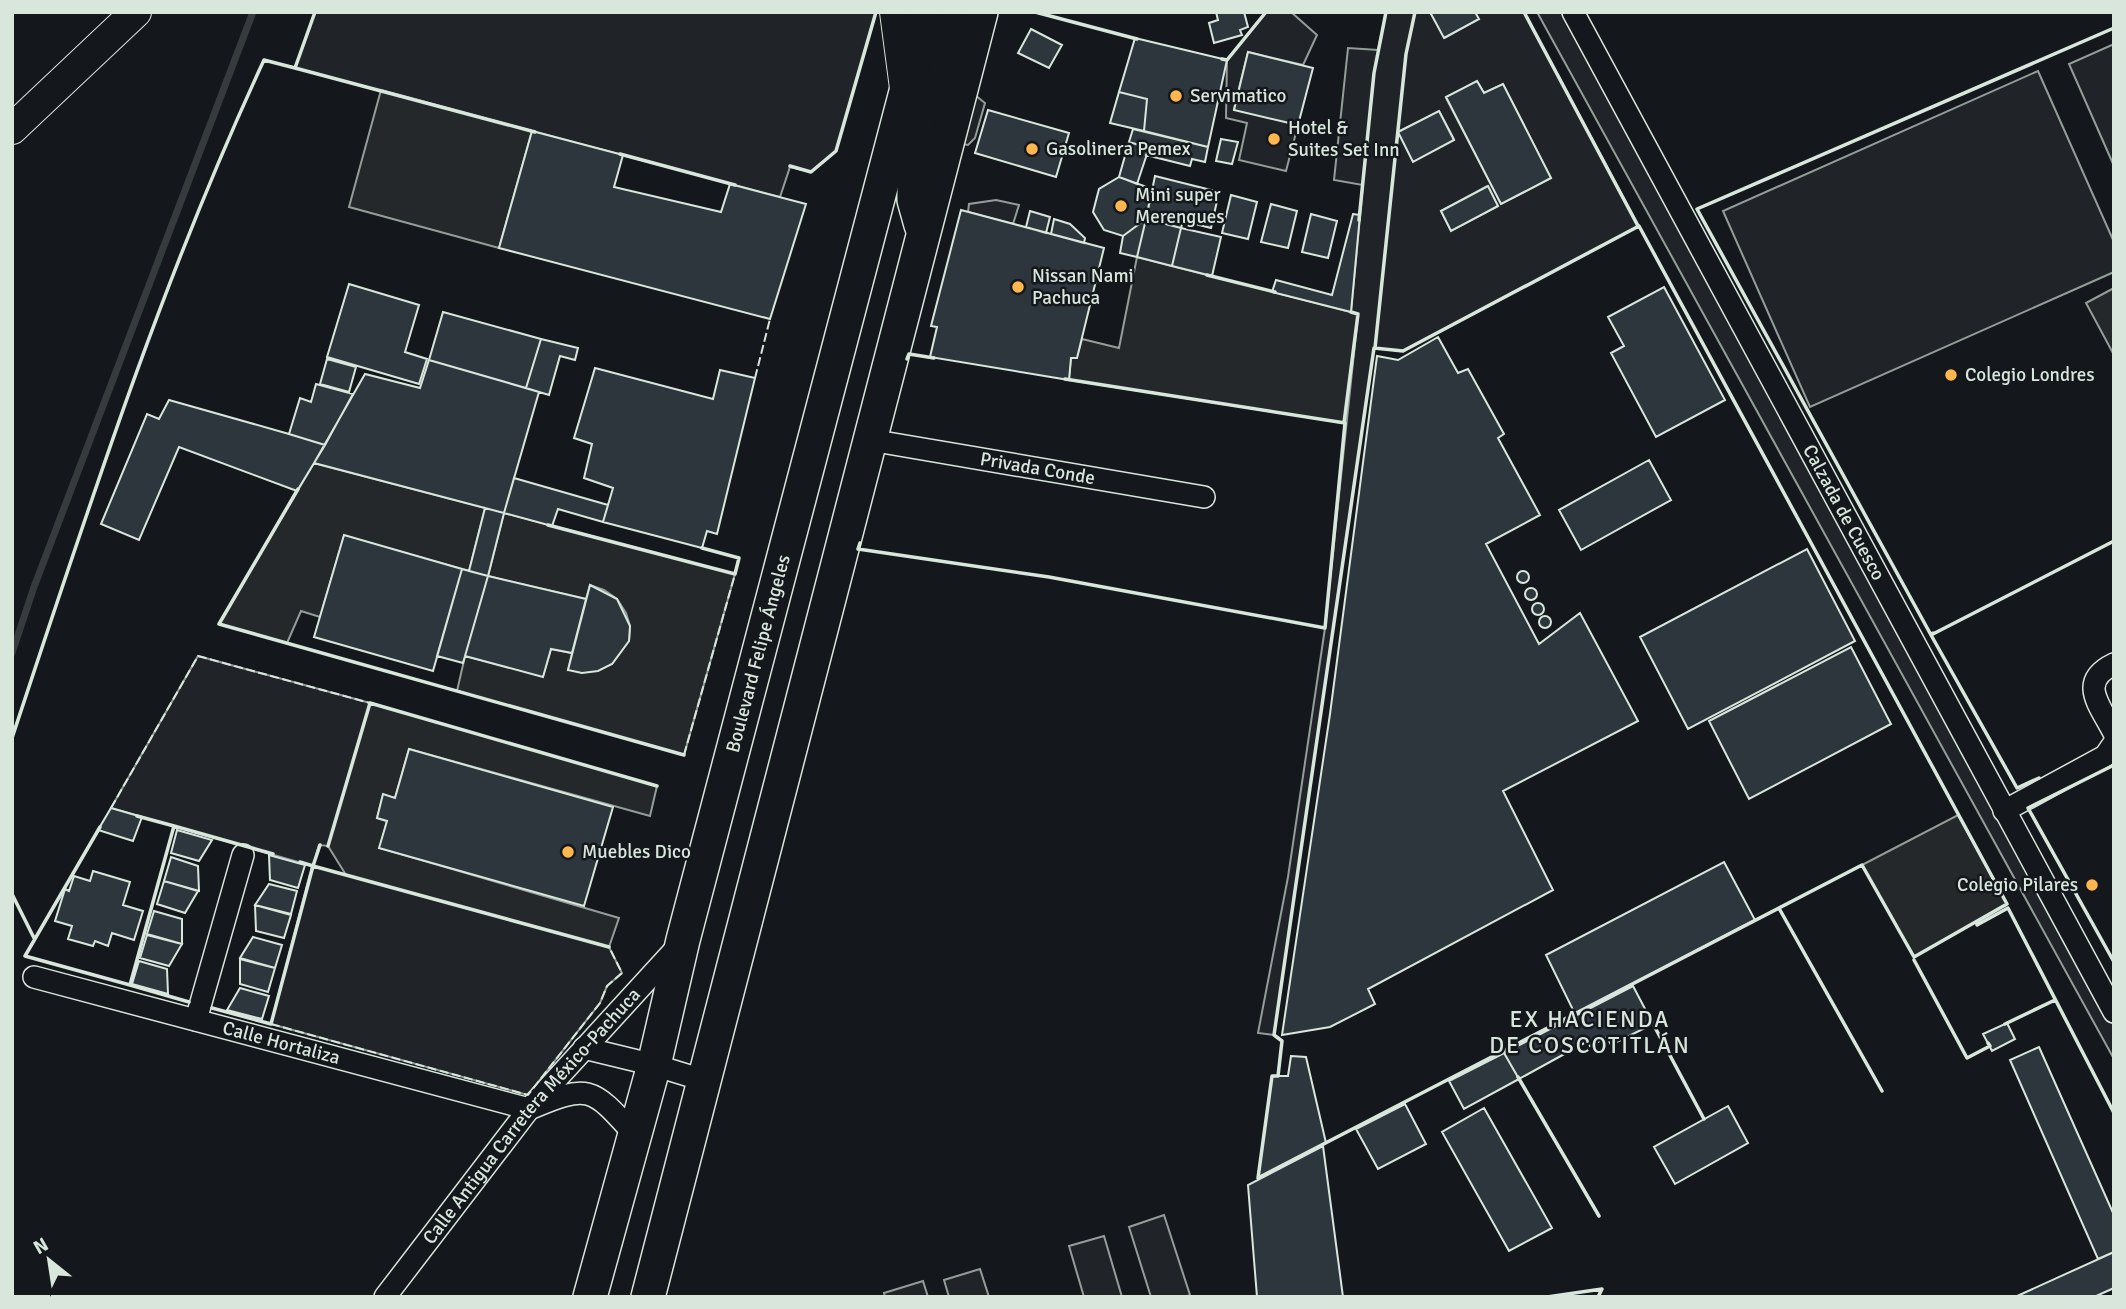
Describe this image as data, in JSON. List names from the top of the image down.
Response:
{
  "streets": {
    "main road": ["Boulevard Felipe Ángeles"],
    "street": [
      "Privada Conde",
      "Calzada de Cuesco",
      "Calle Hortaliza",
      "Calle Antigua Carretera México-Pachuca"
    ]
  },
  "crossings": [
    ["Boulevard Felipe Ángeles", "Calle Antigua Carretera México-Pachuca"],
    ["Calle Hortaliza", "Calle Antigua Carretera México-Pachuca"]
  ],
  "districts": ["EX HACIENDA DE COSCOTITLÁN"],
  "places": [
    "Servimatico",
    "Hotel & Suites Set Inn",
    "Gasolinera Pemex",
    "Mini super Merengues",
    "Nissan Nami Pachuca",
    "Colegio Londres",
    "Muebles Dico",
    "Colegio Pilares"
  ],
  "north": "top left"
}
